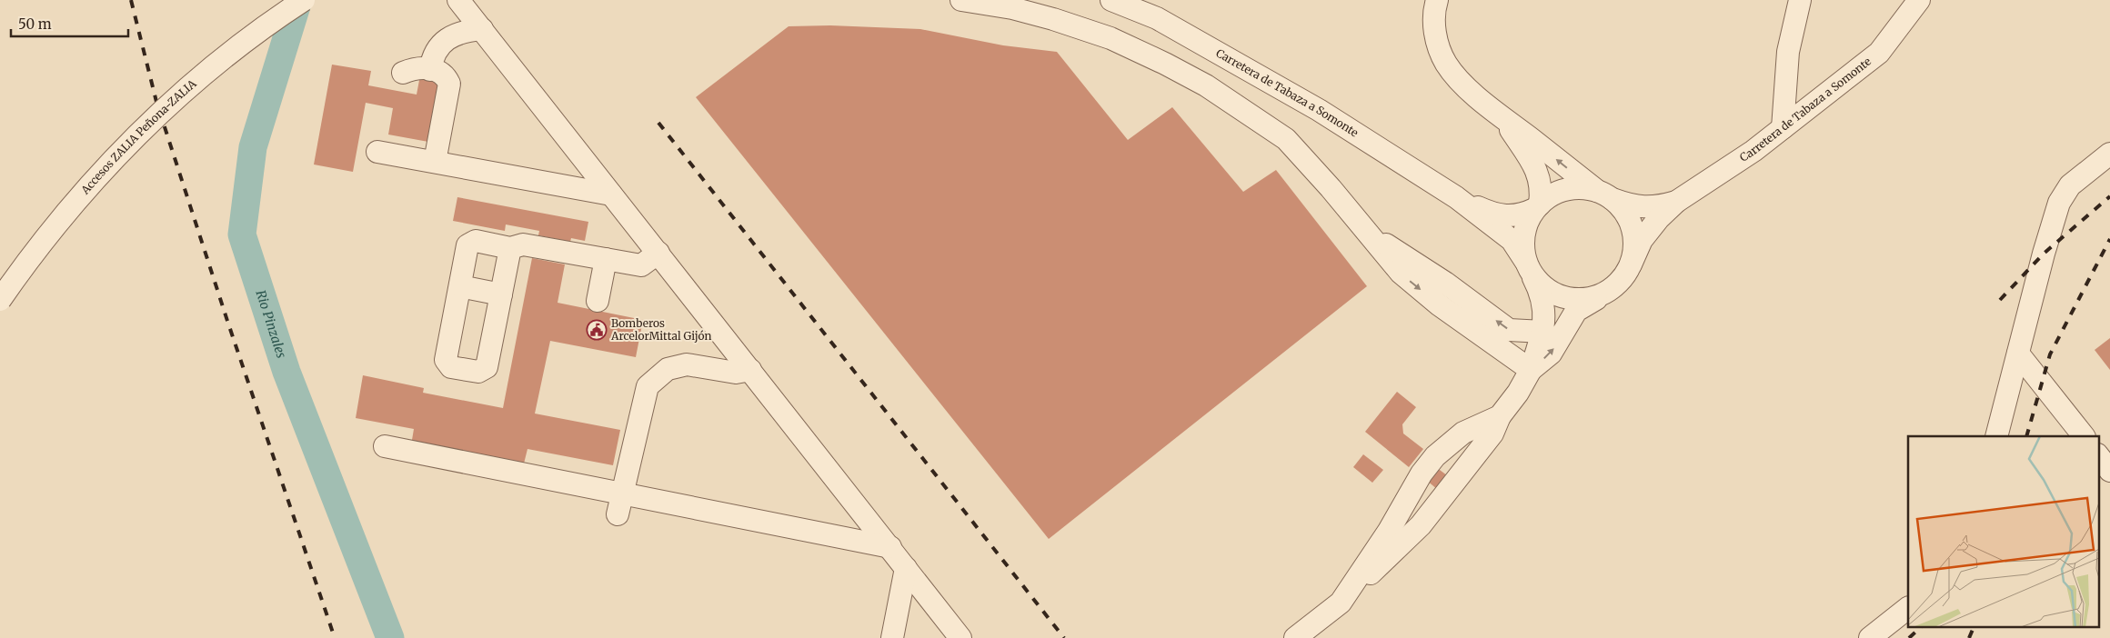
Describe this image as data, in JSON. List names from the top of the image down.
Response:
{
  "streets": {
    "street": ["Carretera de Tabaza a Somonte", "Accesos ZALIA Peñona-ZALIA"]
  },
  "water": ["Rio Pinzales"],
  "places": {
    "public building": ["Bomberos ArcelorMittal Gijón"]
  },
  "scale_bar": "50 m"
}
